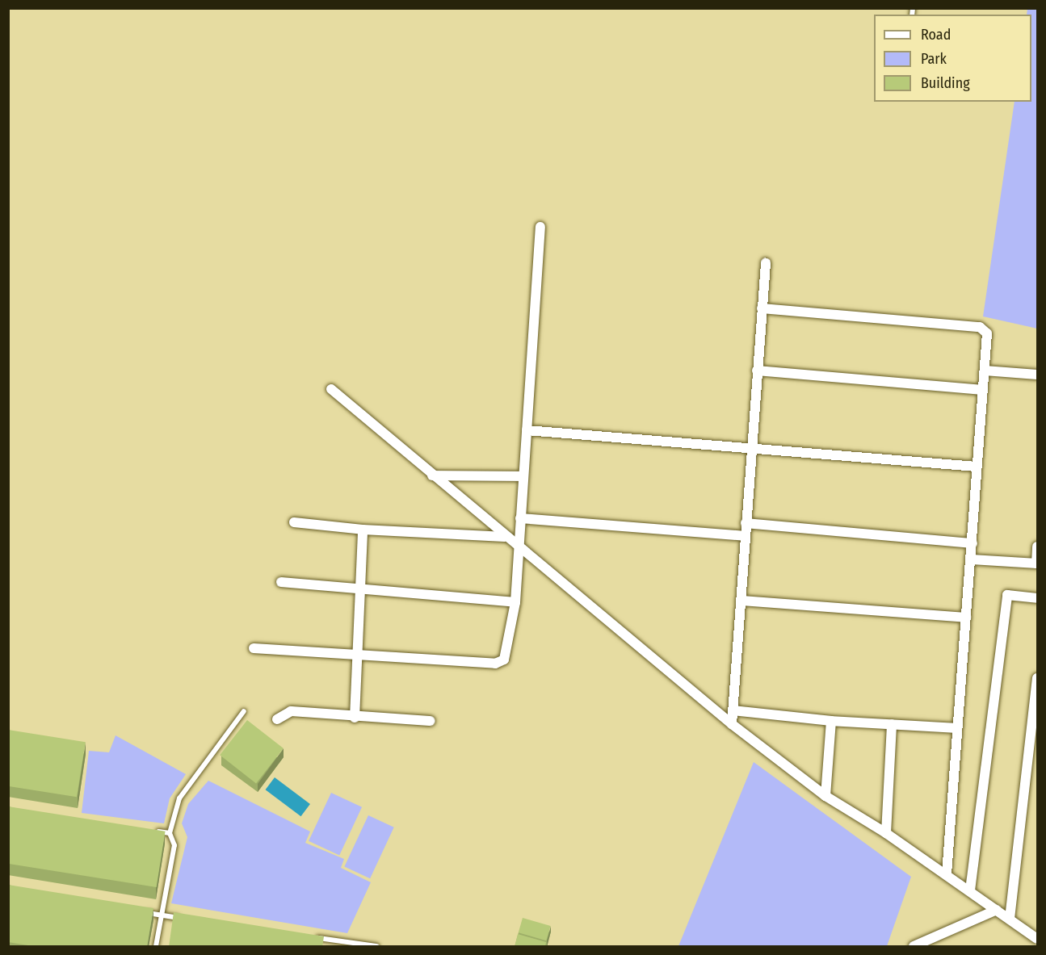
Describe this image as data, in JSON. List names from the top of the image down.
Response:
{
  "legend": ["Road", "Park", "Building"]
}
